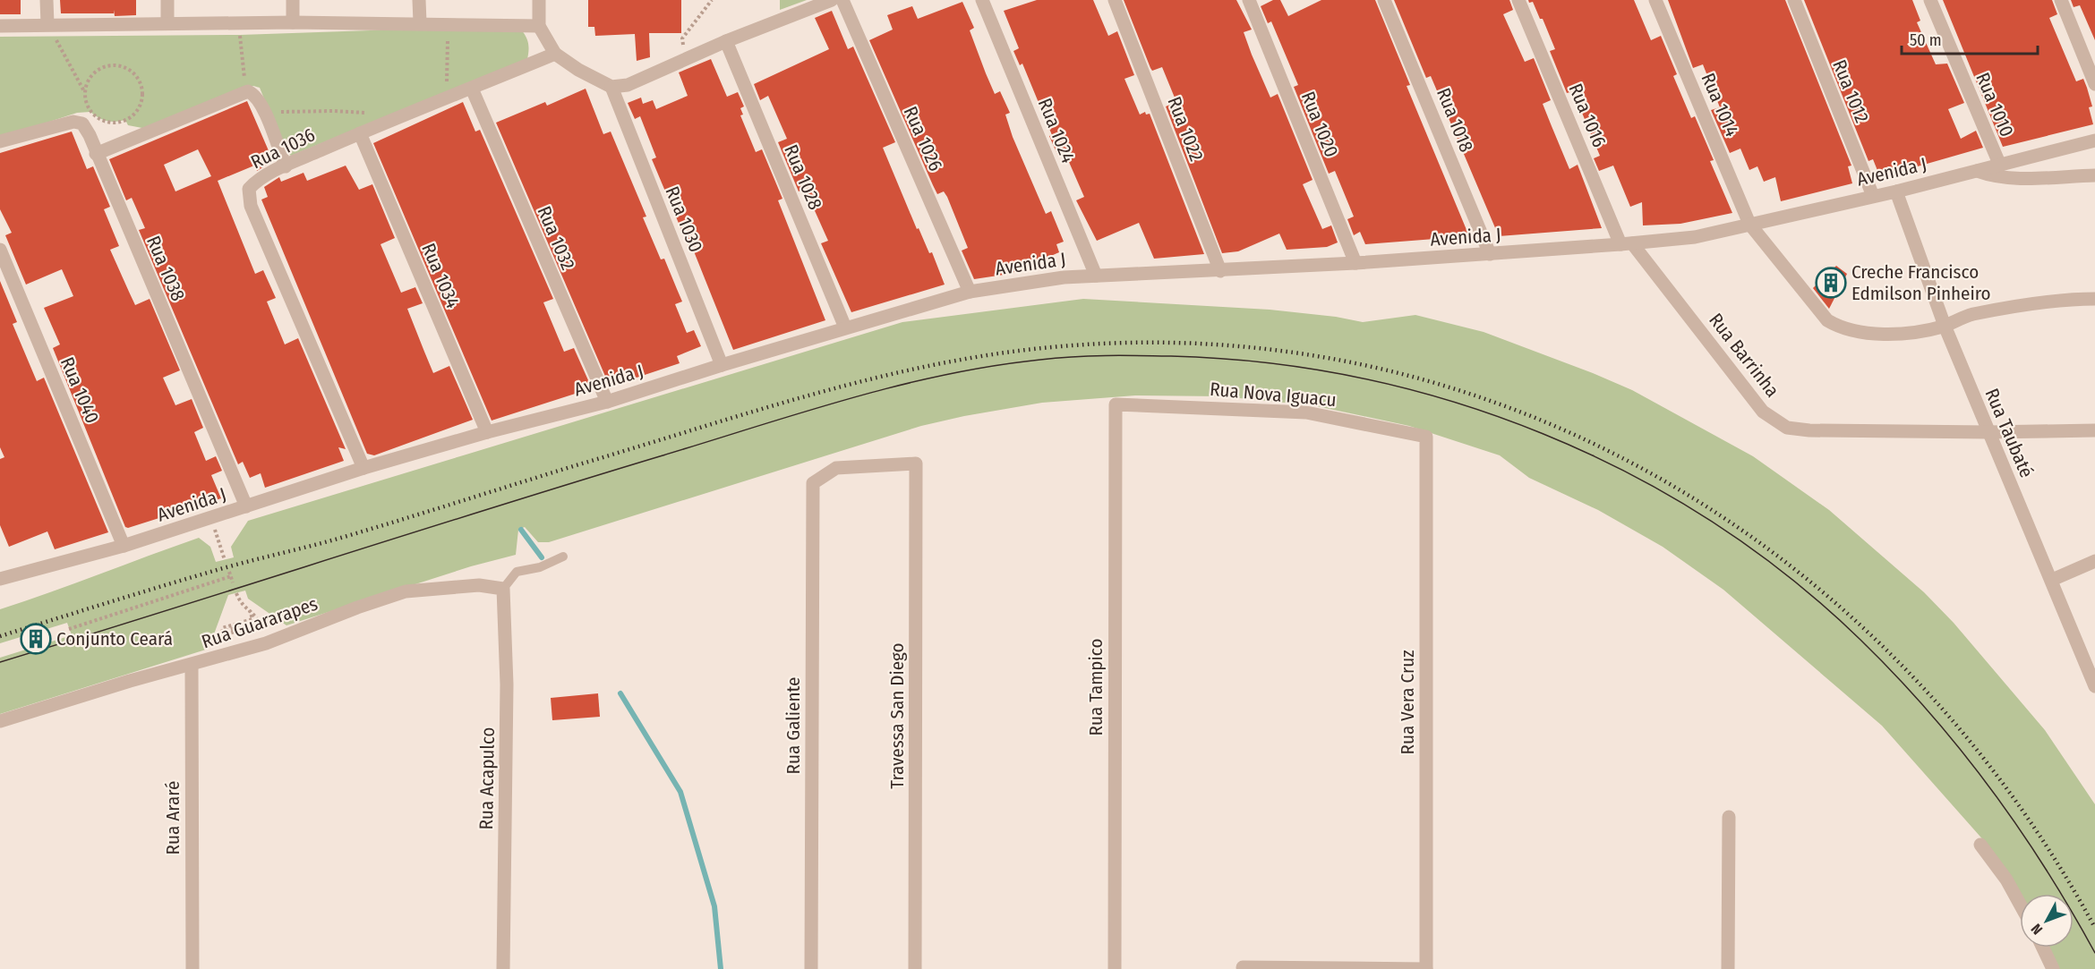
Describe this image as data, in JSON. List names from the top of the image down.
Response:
{
  "streets": {
    "street": [
      "Rua 1012",
      "Rua 1014",
      "Rua 1010",
      "Rua 1016",
      "Rua 1018",
      "Rua 1020",
      "Rua 1022",
      "Rua 1024",
      "Rua 1026",
      "Rua 1036",
      "Avenida J",
      "Rua 1028",
      "Rua 1030",
      "Rua 1032",
      "Rua 1038",
      "Rua 1034",
      "Rua Barrinha",
      "Rua 1040",
      "Rua Nova Iguacu",
      "Rua Taubaté",
      "Rua Guararapes",
      "Rua Tampico",
      "Rua Vera Cruz",
      "Travessa San Diego",
      "Rua Galiente",
      "Rua Acapulco",
      "Rua Araré"
    ]
  },
  "crossings": [
    ["Rua 1012", "Avenida J"],
    ["Rua 1014", "Avenida J"],
    ["Rua 1014", "Rua Taubaté"],
    ["Rua 1010", "Avenida J"],
    ["Rua 1016", "Avenida J"],
    ["Rua 1016", "Rua Barrinha"],
    ["Rua 1018", "Avenida J"],
    ["Rua 1020", "Avenida J"],
    ["Rua 1022", "Avenida J"],
    ["Rua 1024", "Avenida J"],
    ["Rua 1026", "Avenida J"],
    ["Rua 1036", "Avenida J"],
    ["Rua 1036", "Rua 1032"],
    ["Rua 1036", "Rua 1034"],
    ["Avenida J", "Rua 1028"],
    ["Avenida J", "Rua 1030"],
    ["Avenida J", "Rua 1032"],
    ["Avenida J", "Rua 1038"],
    ["Avenida J", "Rua 1034"],
    ["Avenida J", "Rua Barrinha"],
    ["Avenida J", "Rua 1040"],
    ["Avenida J", "Rua Taubaté"],
    ["Rua Barrinha", "Rua Taubaté"],
    ["Rua Nova Iguacu", "Rua Tampico"],
    ["Rua Nova Iguacu", "Rua Vera Cruz"],
    ["Rua Guararapes", "Rua Acapulco"],
    ["Rua Guararapes", "Rua Araré"],
    ["Travessa San Diego", "Rua Galiente"]
  ],
  "places": {
    "building": ["Creche Francisco Edmilson Pinheiro", "Conjunto Ceará"]
  },
  "scale_bar": "50 m",
  "north": "bottom left"
}
